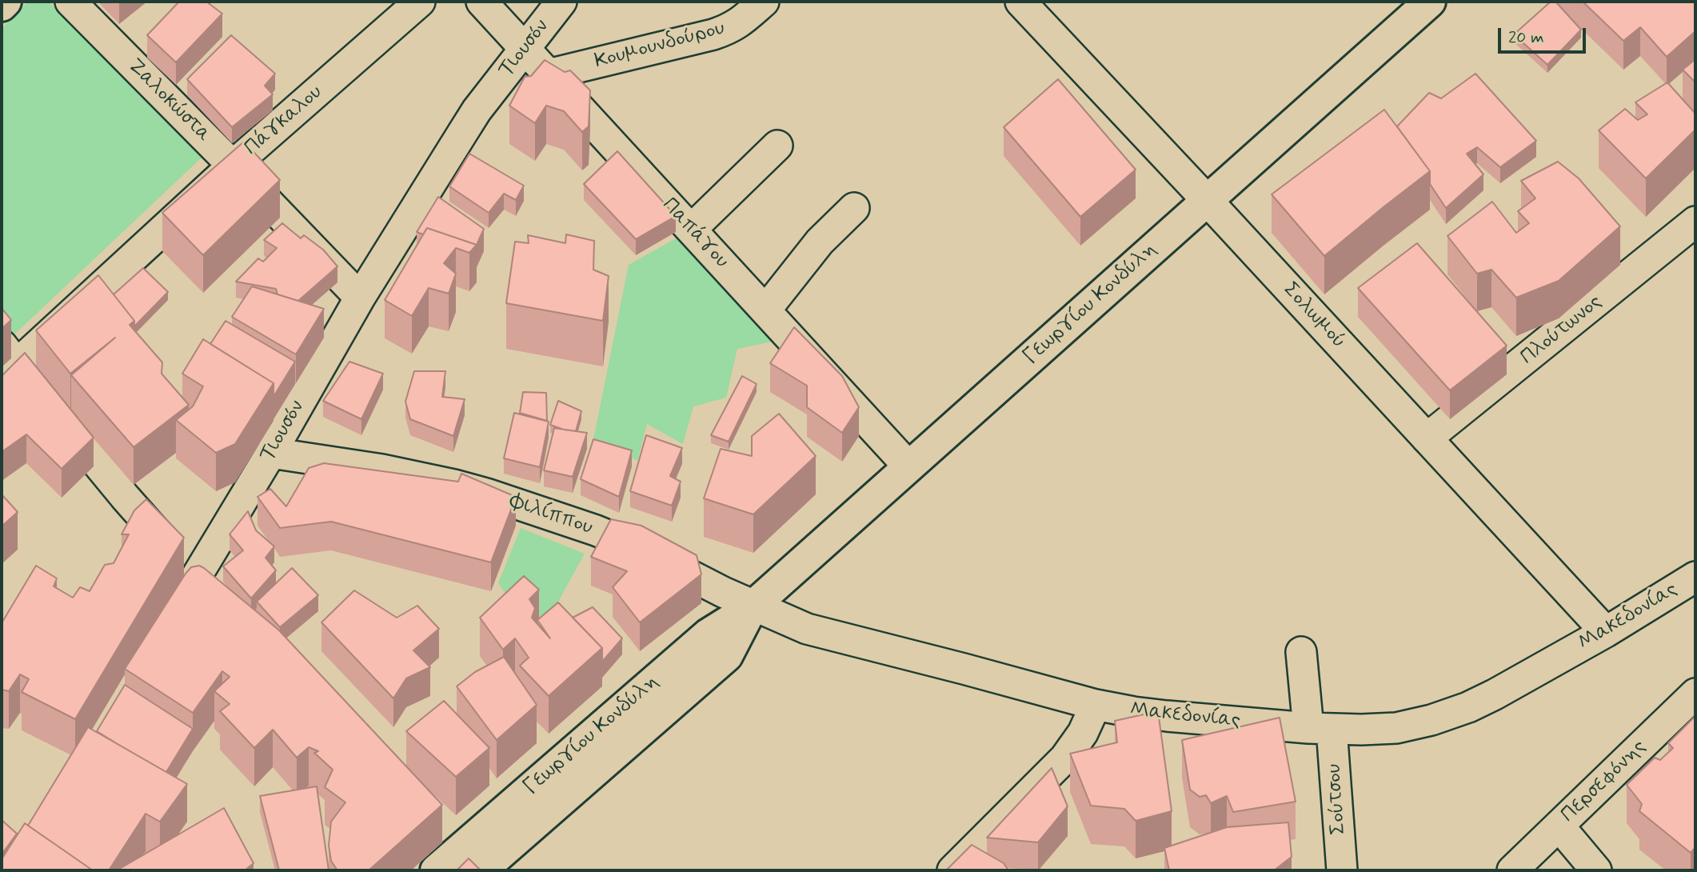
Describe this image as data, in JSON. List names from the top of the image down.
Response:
{
  "streets": {
    "main road": ["Γεωργίου Κονδύλη"],
    "street": [
      "Κουμουνδούρου",
      "Τιουσόν",
      "Ζαλοκώστα",
      "Πάγκαλου",
      "Παπάγου",
      "Σολωμού",
      "Πλούτωνος",
      "Φιλίππου",
      "Μακεδονίας",
      "Περσεφόνης",
      "Σούτσου"
    ]
  },
  "crossings": [
    ["Κουμουνδούρου", "Παπάγου"],
    ["Τιουσόν", "Ζαλοκώστα"],
    ["Τιουσόν", "Παπάγου"],
    ["Τιουσόν", "Φιλίππου"],
    ["Ζαλοκώστα", "Πάγκαλου"],
    ["Παπάγου", "Γεωργίου Κονδύλη"],
    ["Γεωργίου Κονδύλη", "Σολωμού"],
    ["Γεωργίου Κονδύλη", "Φιλίππου"],
    ["Γεωργίου Κονδύλη", "Μακεδονίας"],
    ["Σολωμού", "Πλούτωνος"],
    ["Σολωμού", "Μακεδονίας"],
    ["Φιλίππου", "Μακεδονίας"],
    ["Μακεδονίας", "Σούτσου"]
  ],
  "scale_bar": "20 m"
}
